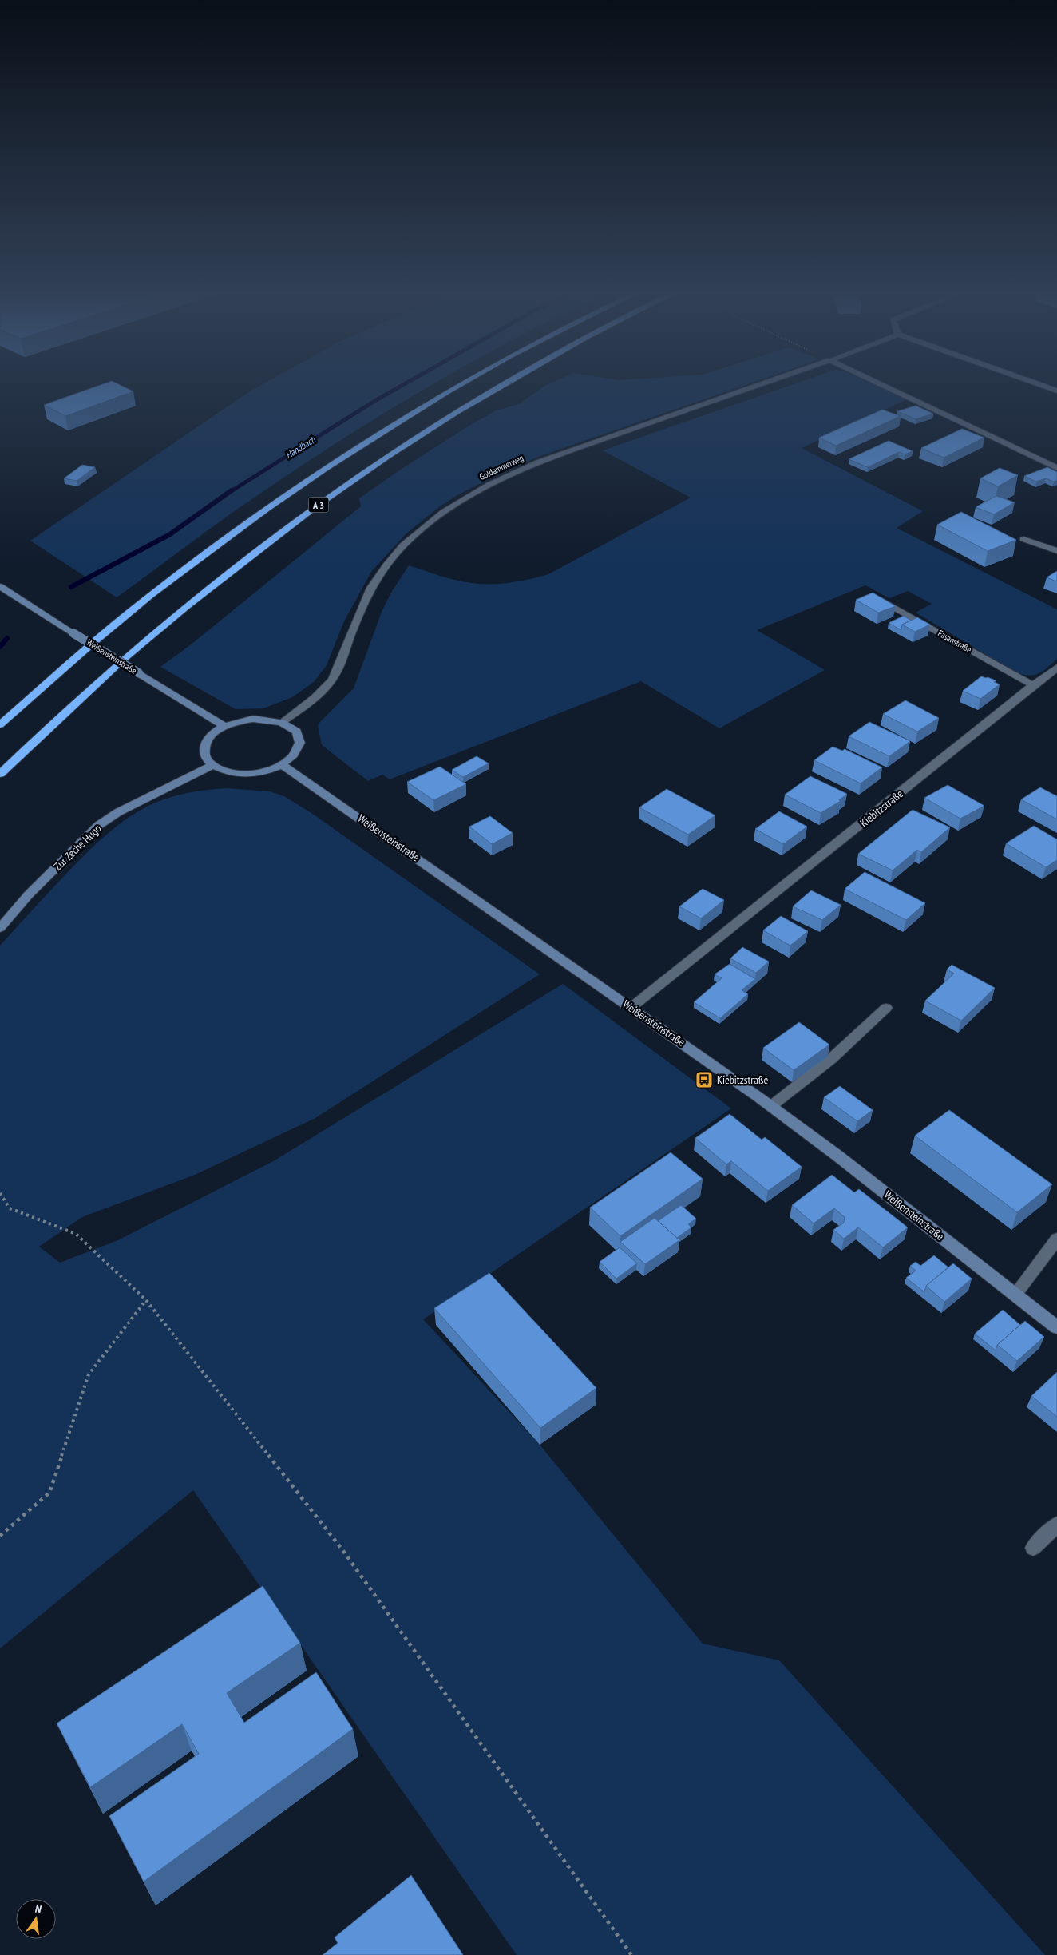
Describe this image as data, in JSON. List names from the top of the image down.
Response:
{
  "streets": {
    "highway": ["A 3"],
    "street": [
      "Goldammerweg",
      "Fasanstraße",
      "Weißensteinstraße",
      "Kiebitzstraße",
      "Zur Zeche Hugo"
    ]
  },
  "crossings": [
    ["Goldammerweg", "Weißensteinstraße"],
    ["Goldammerweg", "Zur Zeche Hugo"],
    ["Fasanstraße", "Kiebitzstraße"],
    ["Weißensteinstraße", "Kiebitzstraße"],
    ["Weißensteinstraße", "Zur Zeche Hugo"]
  ],
  "water": ["Handbach"],
  "places": {
    "bus stop": ["Kiebitzstraße"]
  },
  "north": "top"
}
